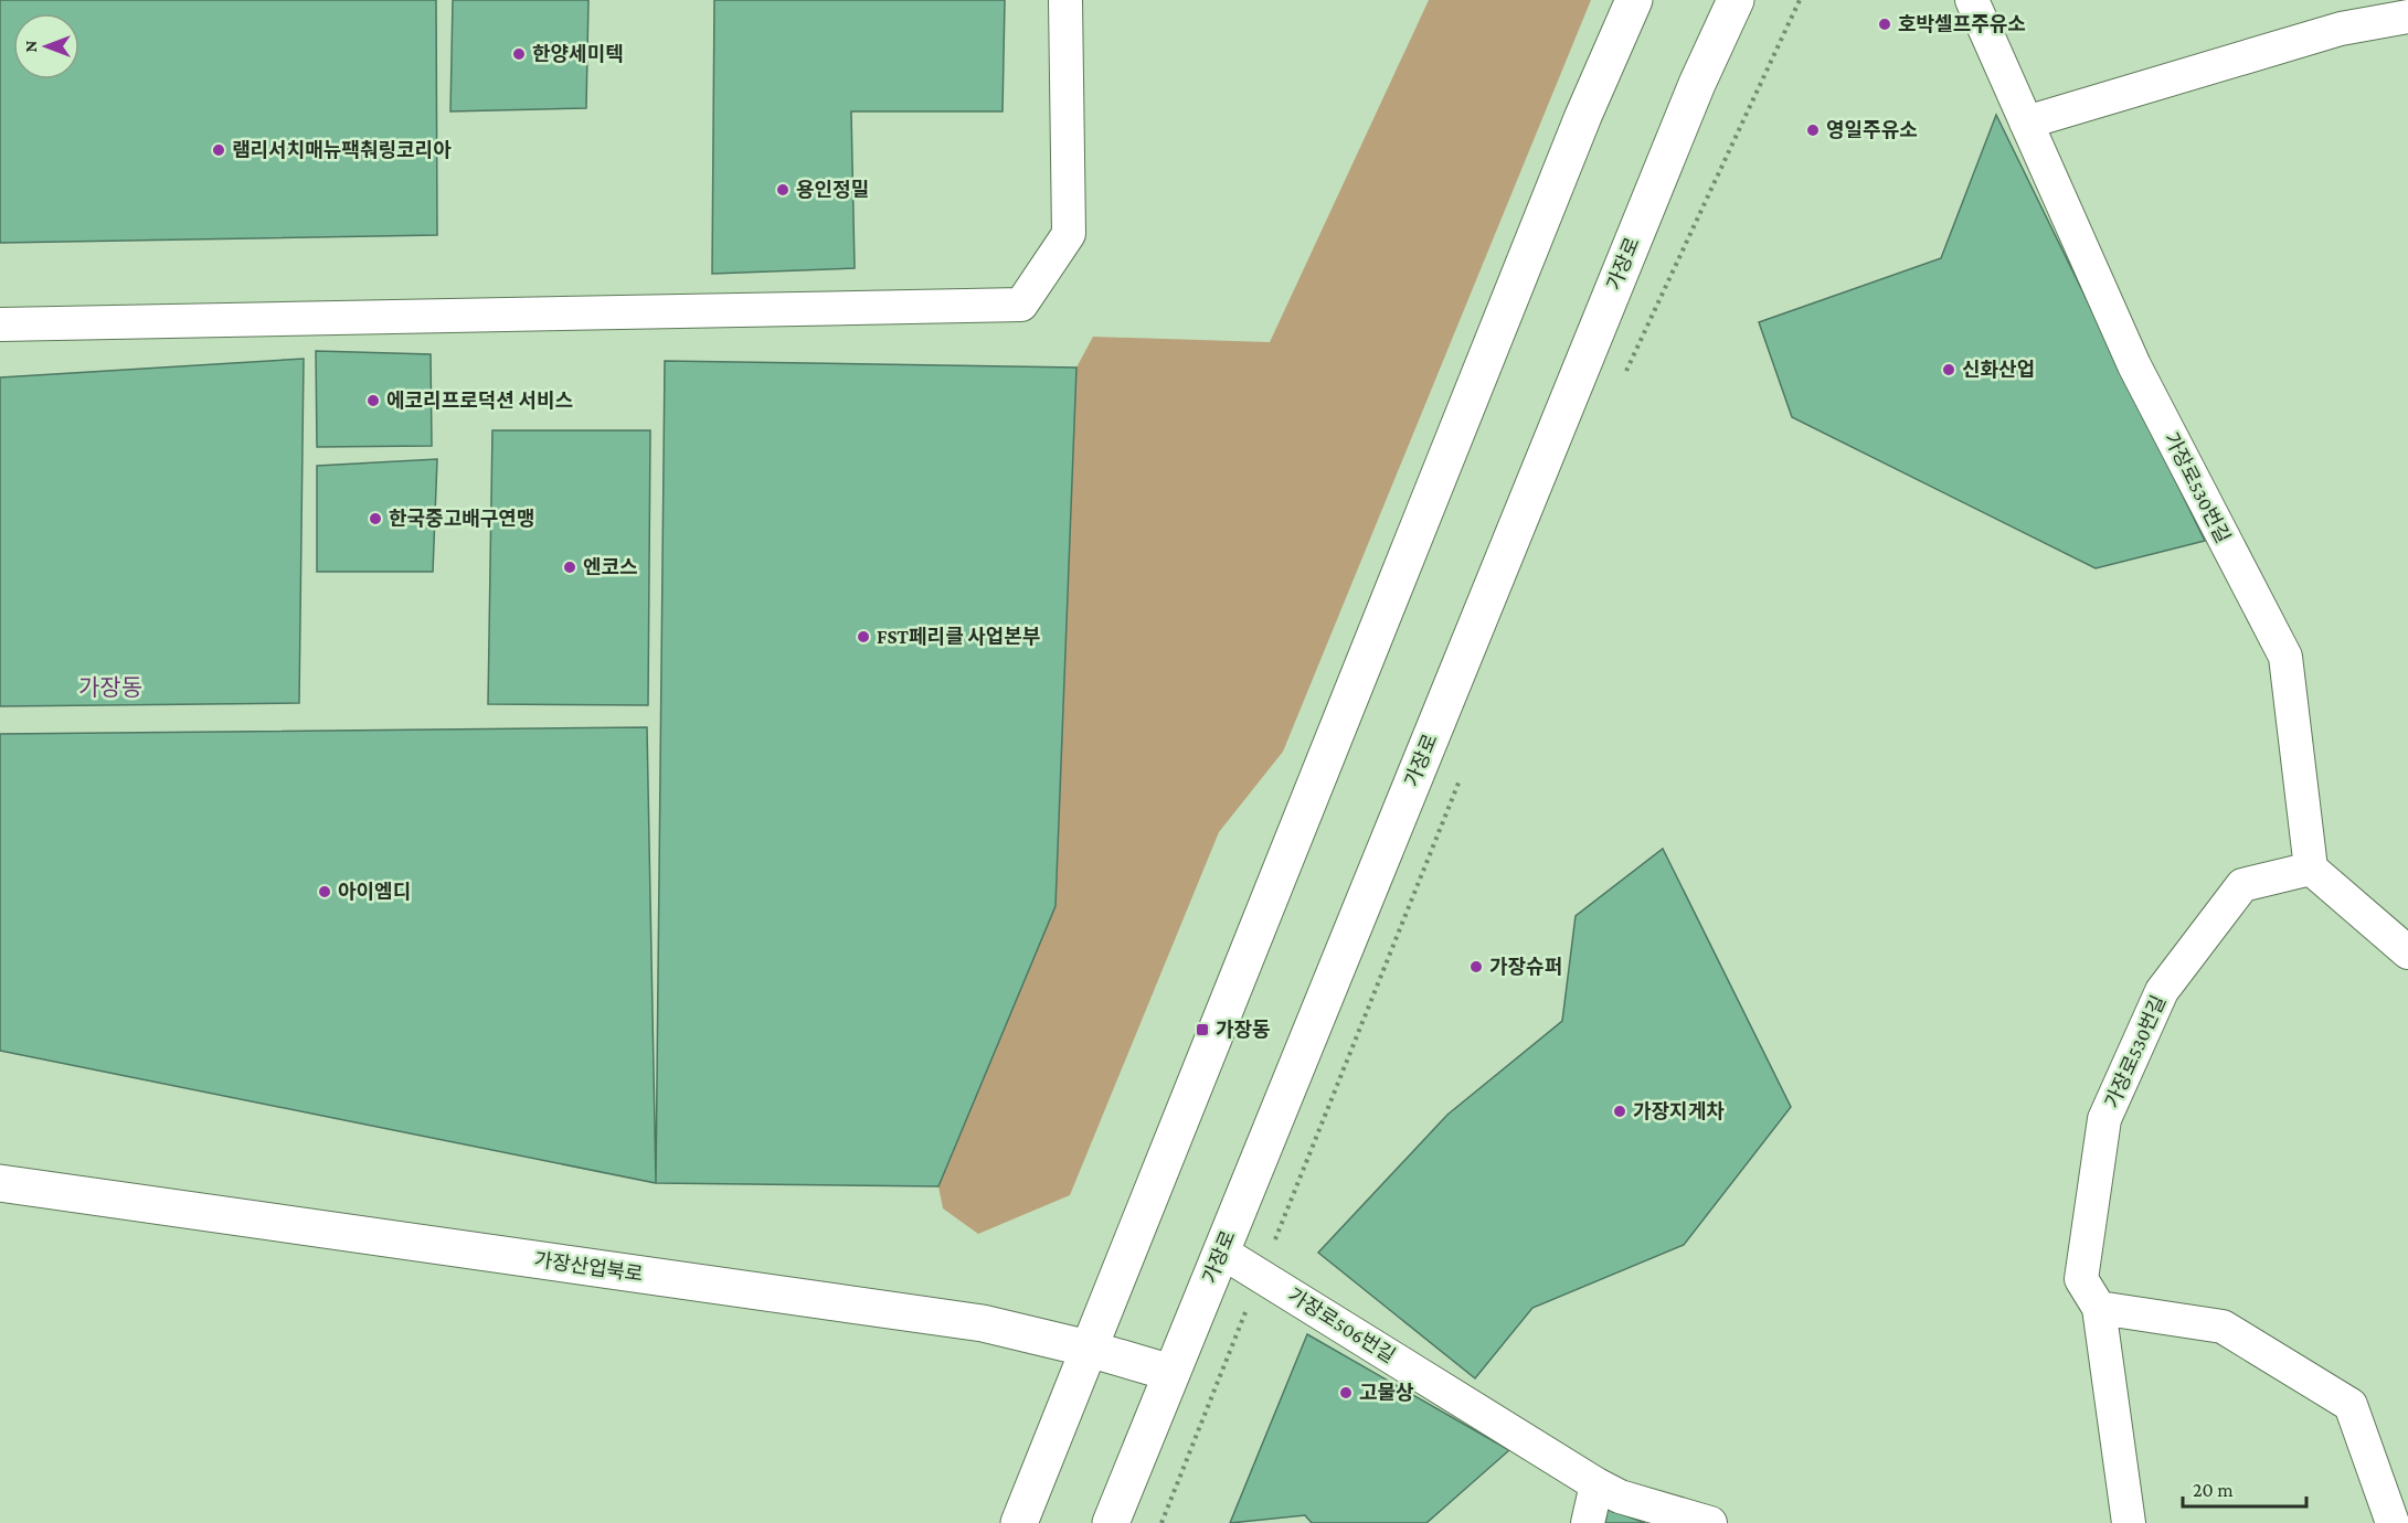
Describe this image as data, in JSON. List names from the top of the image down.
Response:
{
  "streets": {
    "main road": ["가장로", "가장산업북로"],
    "street": ["가장로530번길", "가장로506번길"]
  },
  "crossings": [
    ["가장로", "가장산업북로"],
    ["가장로", "가장로506번길"]
  ],
  "districts": ["가장동"],
  "places": {
    "other": [
      "호박셀프주유소",
      "한양세미텍",
      "영일주유소",
      "램리서치매뉴팩춰링코리아",
      "용인정밀",
      "신화산업",
      "에코리프로덕션 서비스",
      "한국중고배구연맹",
      "엔코스",
      "FST페리클 사업본부",
      "아이엠디",
      "가장슈퍼",
      "가장지게차",
      "고물상"
    ],
    "transit": ["가장동"]
  },
  "scale_bar": "20 m",
  "north": "left"
}
